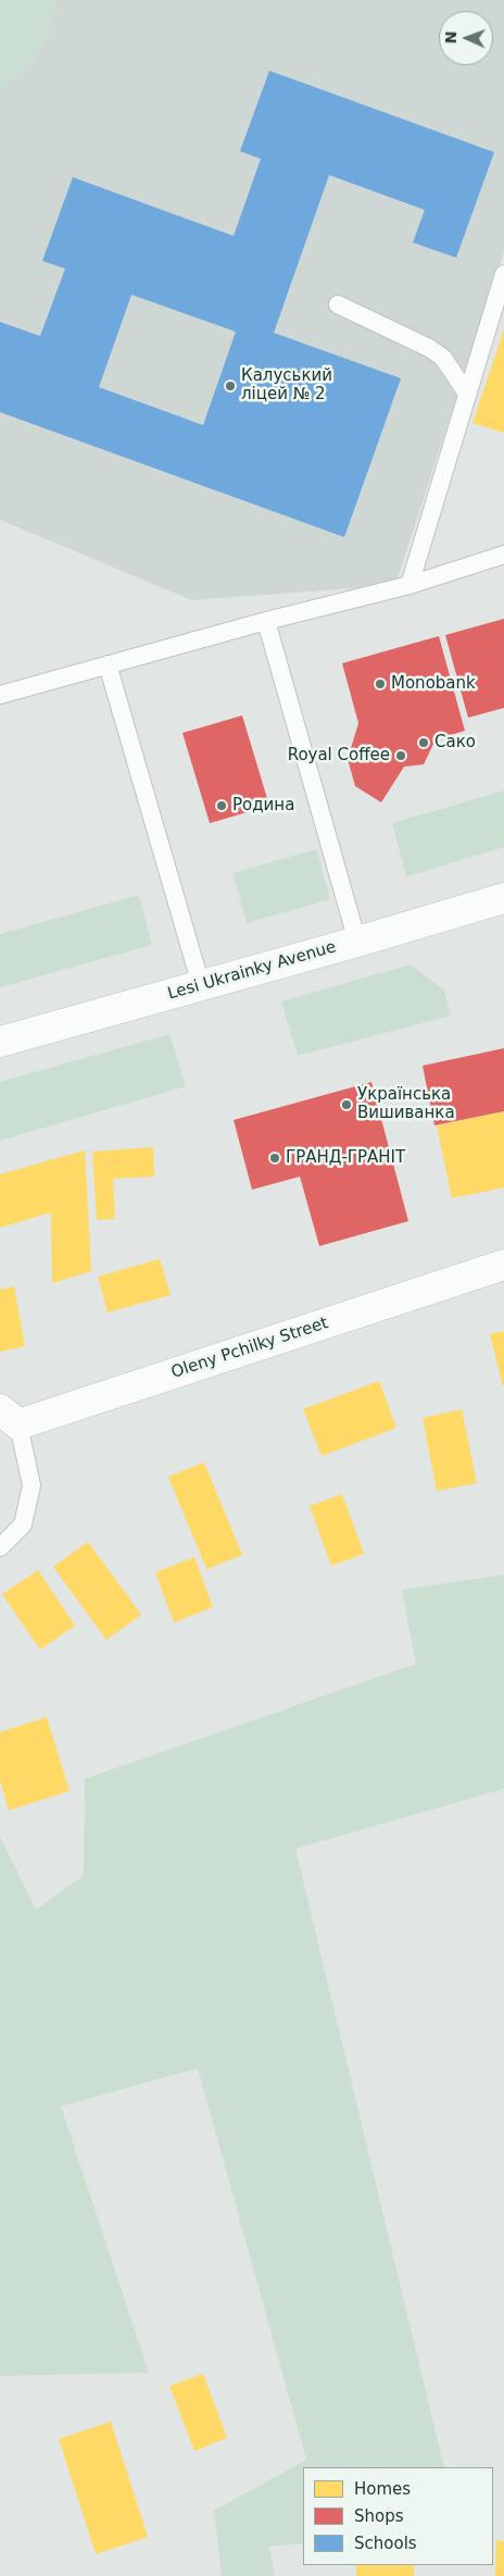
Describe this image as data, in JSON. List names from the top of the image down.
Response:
{
  "streets": {
    "main road": ["Lesi Ukrainky Avenue", "Oleny Pchilky Street"]
  },
  "places": [
    "Калуський ліцей № 2",
    "Monobank",
    "Сако",
    "Royal Coffee",
    "Родина",
    "Українська Вишиванка",
    "ГРАНД-ГРАНІТ"
  ],
  "legend": ["Homes", "Shops", "Schools"],
  "north": "left"
}
